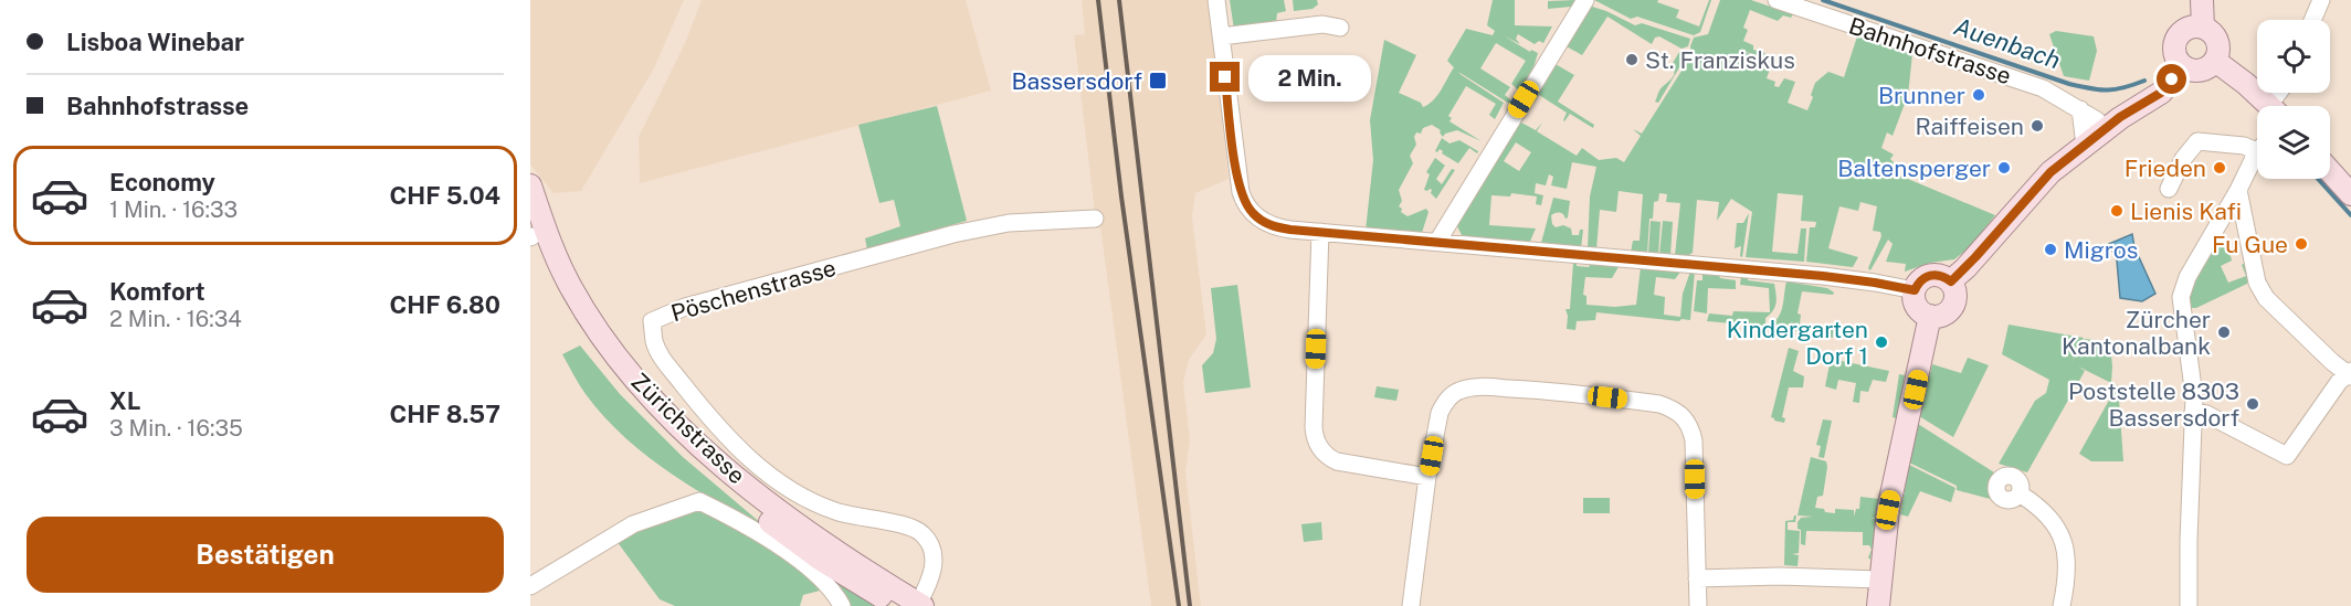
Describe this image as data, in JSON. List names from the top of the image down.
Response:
{
  "streets": {
    "main road": ["Zürichstrasse"],
    "street": ["Bahnhofstrasse", "Pöschenstrasse"]
  },
  "crossings": [
    ["Pöschenstrasse", "Zürichstrasse"]
  ],
  "water": ["Auenbach"],
  "places": {
    "other": [
      "St. Franziskus",
      "Brunner",
      "Raiffeisen",
      "Baltensperger",
      "Frieden",
      "Lienis Kafi",
      "Fu Gue",
      "Migros",
      "Zürcher Kantonalbank",
      "Kindergarten Dorf 1",
      "Poststelle 8303 Bassersdorf"
    ],
    "transit": ["Bassersdorf"]
  },
  "page": {
    "banner": ["Lisboa Winebar", "Bahnhofstrasse"],
    "bubble": "2 Min.",
    "list": [
      {
        "name": "Economy",
        "note": "1 Min. · 16:33",
        "value": "CHF 5.04"
      },
      {
        "name": "Komfort",
        "note": "2 Min. · 16:34",
        "value": "CHF 6.80"
      },
      {
        "name": "XL",
        "note": "3 Min. · 16:35",
        "value": "CHF 8.57"
      }
    ],
    "buttons": "Bestätigen"
  }
}
